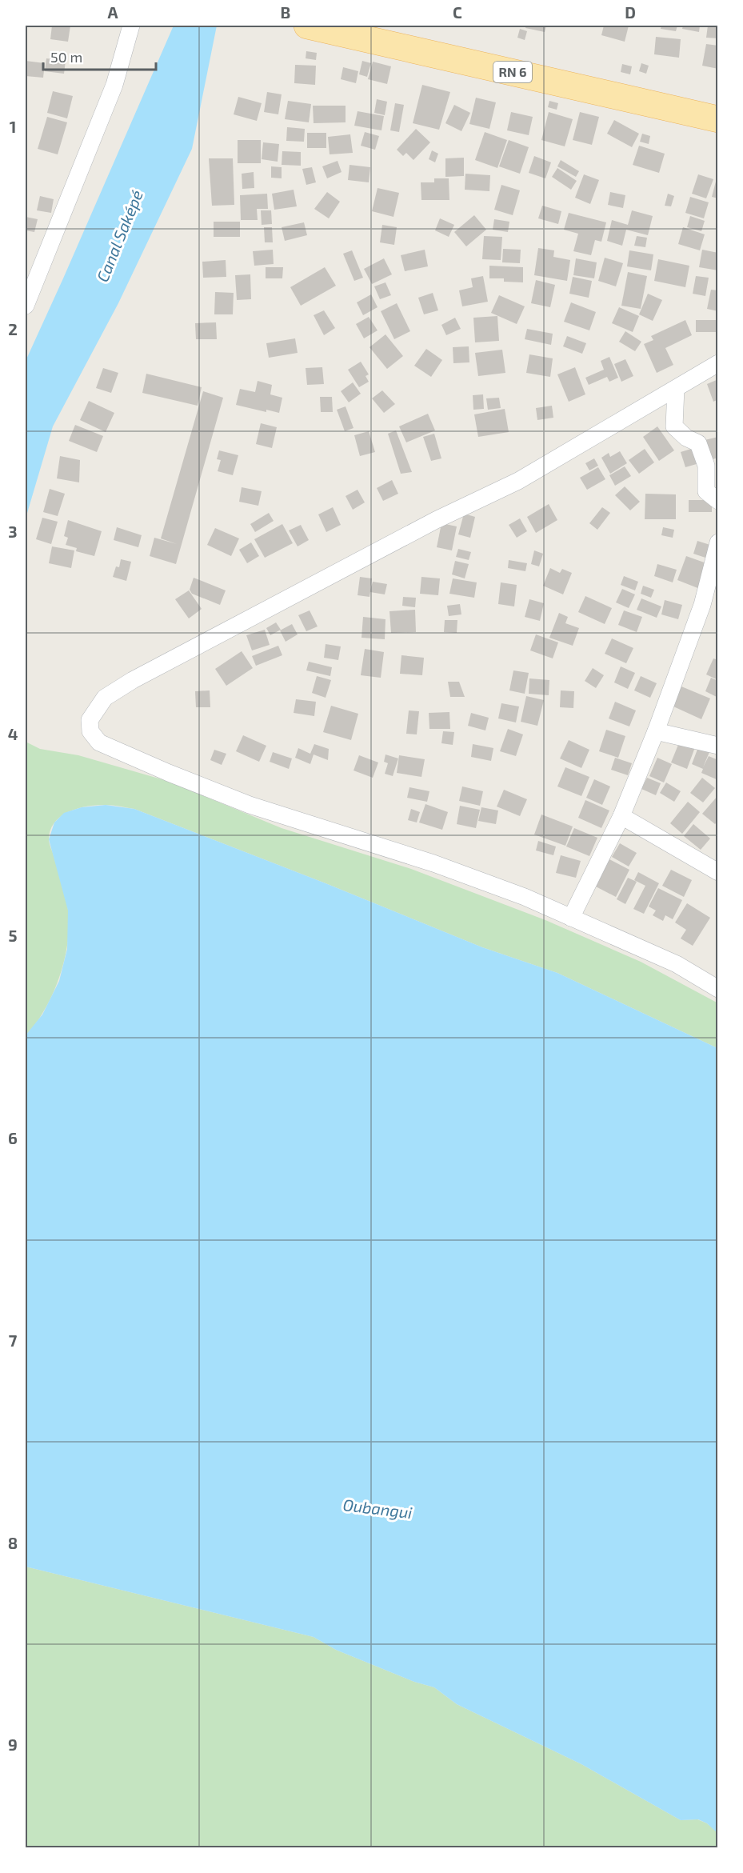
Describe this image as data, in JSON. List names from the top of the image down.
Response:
{
  "streets": {
    "main road": ["RN 6"]
  },
  "water": ["Canal Saképé", "Oubangui"],
  "scale_bar": "50 m",
  "grid": {
    "columns": [
      "A",
      "B",
      "C",
      "D"
    ],
    "rows": [
      "1",
      "2",
      "3",
      "4",
      "5",
      "6",
      "7",
      "8",
      "9"
    ]
  }
}
